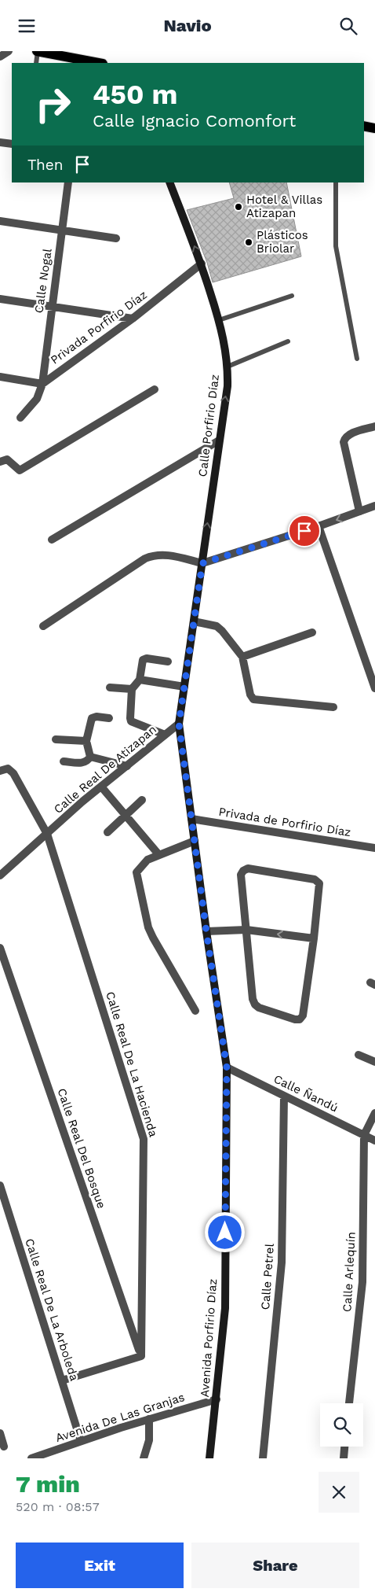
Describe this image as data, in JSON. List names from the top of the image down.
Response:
{
  "streets": {
    "main road": ["Calle Porfirio Díaz", "Avenida Porfirio Díaz"],
    "street": [
      "Calle Nogal",
      "Privada Porfirio Díaz",
      "Calle Real De Atizapan",
      "Privada de Porfirio Díaz",
      "Calle Real De La Hacienda",
      "Calle Ñandú",
      "Calle Real Del Bosque",
      "Calle Arlequín",
      "Calle Petrel",
      "Calle Real De La Arboleda",
      "Avenida De Las Granjas"
    ]
  },
  "crossings": [
    ["Calle Nogal", "Privada Porfirio Díaz"],
    ["Privada Porfirio Díaz", "Calle Porfirio Díaz"],
    ["Calle Porfirio Díaz", "Avenida Porfirio Díaz"],
    ["Calle Real De Atizapan", "Calle Real De La Hacienda"],
    ["Calle Real De Atizapan", "Avenida Porfirio Díaz"],
    ["Privada de Porfirio Díaz", "Avenida Porfirio Díaz"],
    ["Calle Real De La Hacienda", "Calle Real Del Bosque"],
    ["Calle Ñandú", "Calle Arlequín"],
    ["Calle Ñandú", "Calle Petrel"],
    ["Calle Ñandú", "Avenida Porfirio Díaz"],
    ["Calle Real De La Arboleda", "Avenida De Las Granjas"],
    ["Avenida Porfirio Díaz", "Avenida De Las Granjas"]
  ],
  "one_way": ["Calle Porfirio Díaz"],
  "places": ["Hotel & Villas Atizapan", "Plásticos Briolar"],
  "page": {
    "header": "Navio",
    "turn": ["450 m", "Calle Ignacio Comonfort"],
    "then": "Then",
    "heading": ["7 min", "520 m · 08:57"],
    "buttons": ["Exit", "Share"]
  }
}
